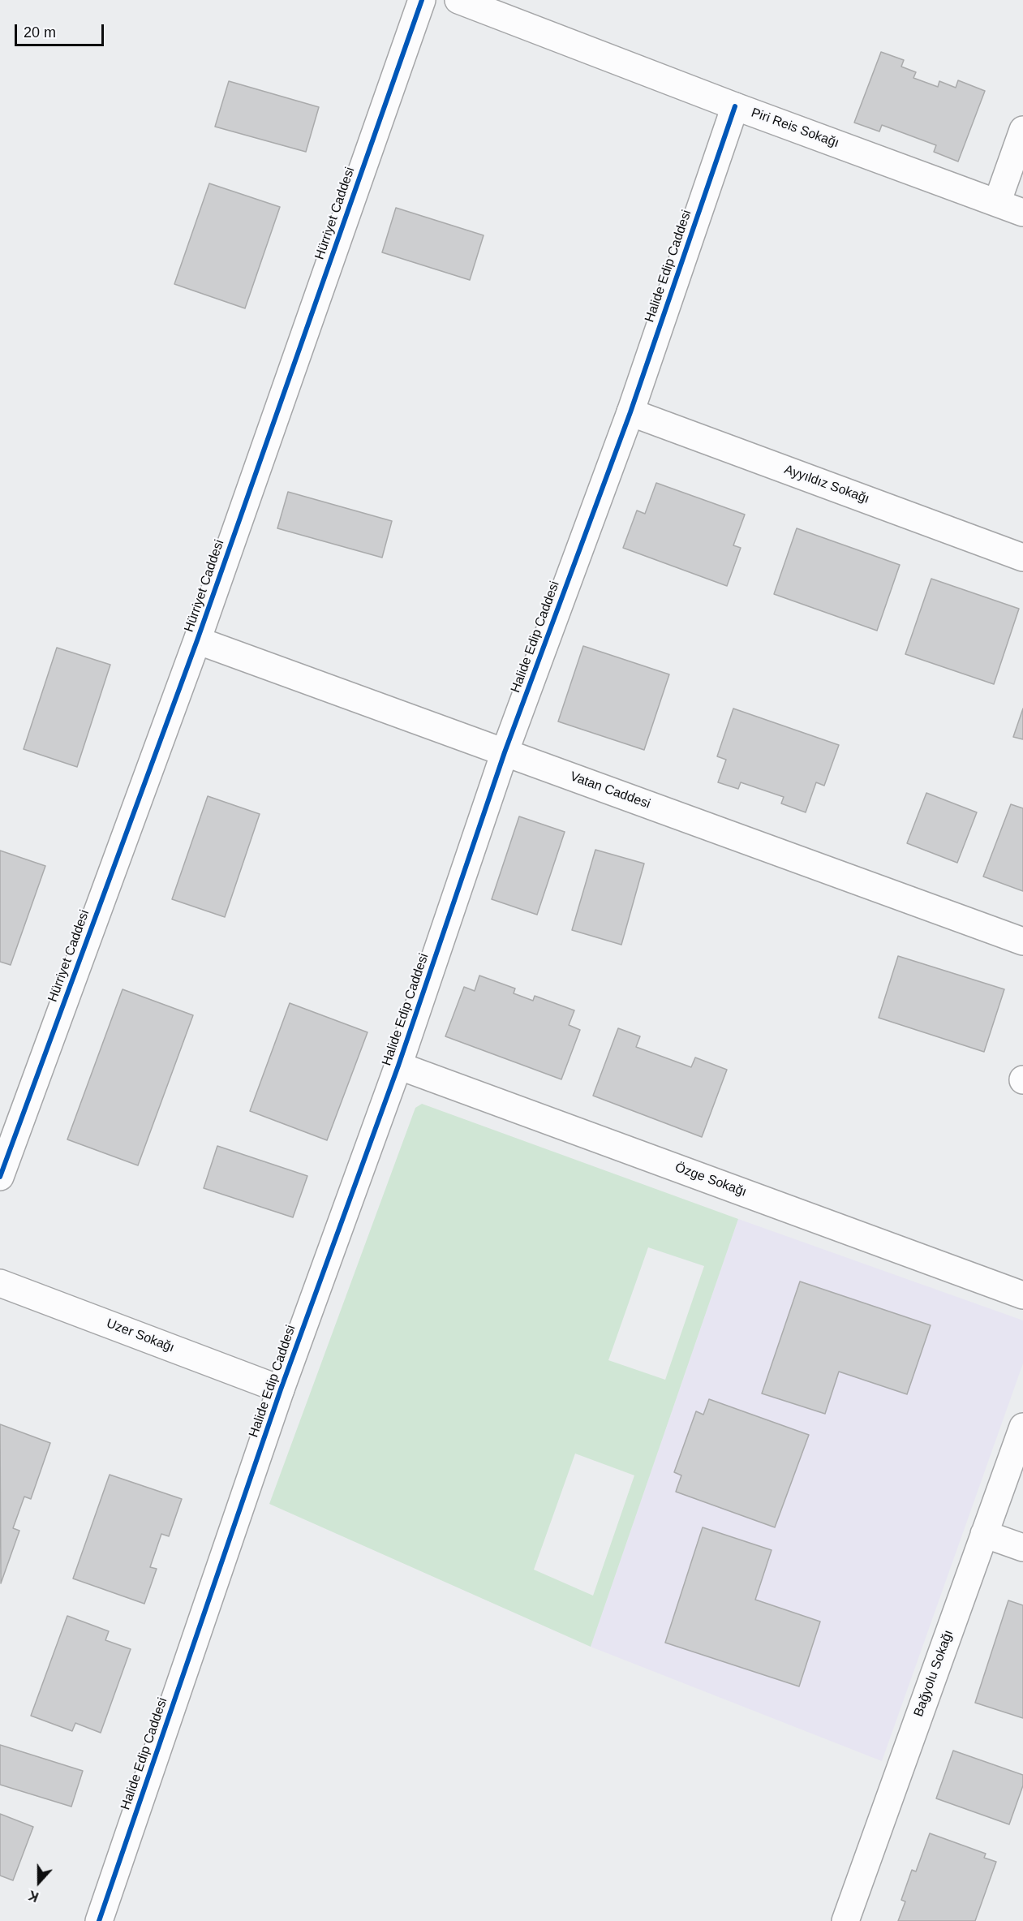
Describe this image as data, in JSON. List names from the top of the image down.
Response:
{
  "streets": {
    "street": [
      "Piri Reis Sokağı",
      "Hürriyet Caddesi",
      "Halide Edip Caddesi",
      "Ayyıldız Sokağı",
      "Vatan Caddesi",
      "Özge Sokağı",
      "Uzer Sokağı",
      "Bağyolu Sokağı"
    ]
  },
  "crossings": [
    ["Piri Reis Sokağı", "Halide Edip Caddesi"],
    ["Hürriyet Caddesi", "Vatan Caddesi"],
    ["Halide Edip Caddesi", "Ayyıldız Sokağı"],
    ["Halide Edip Caddesi", "Vatan Caddesi"],
    ["Halide Edip Caddesi", "Özge Sokağı"],
    ["Halide Edip Caddesi", "Uzer Sokağı"]
  ],
  "scale_bar": "20 m",
  "north": "bottom"
}
